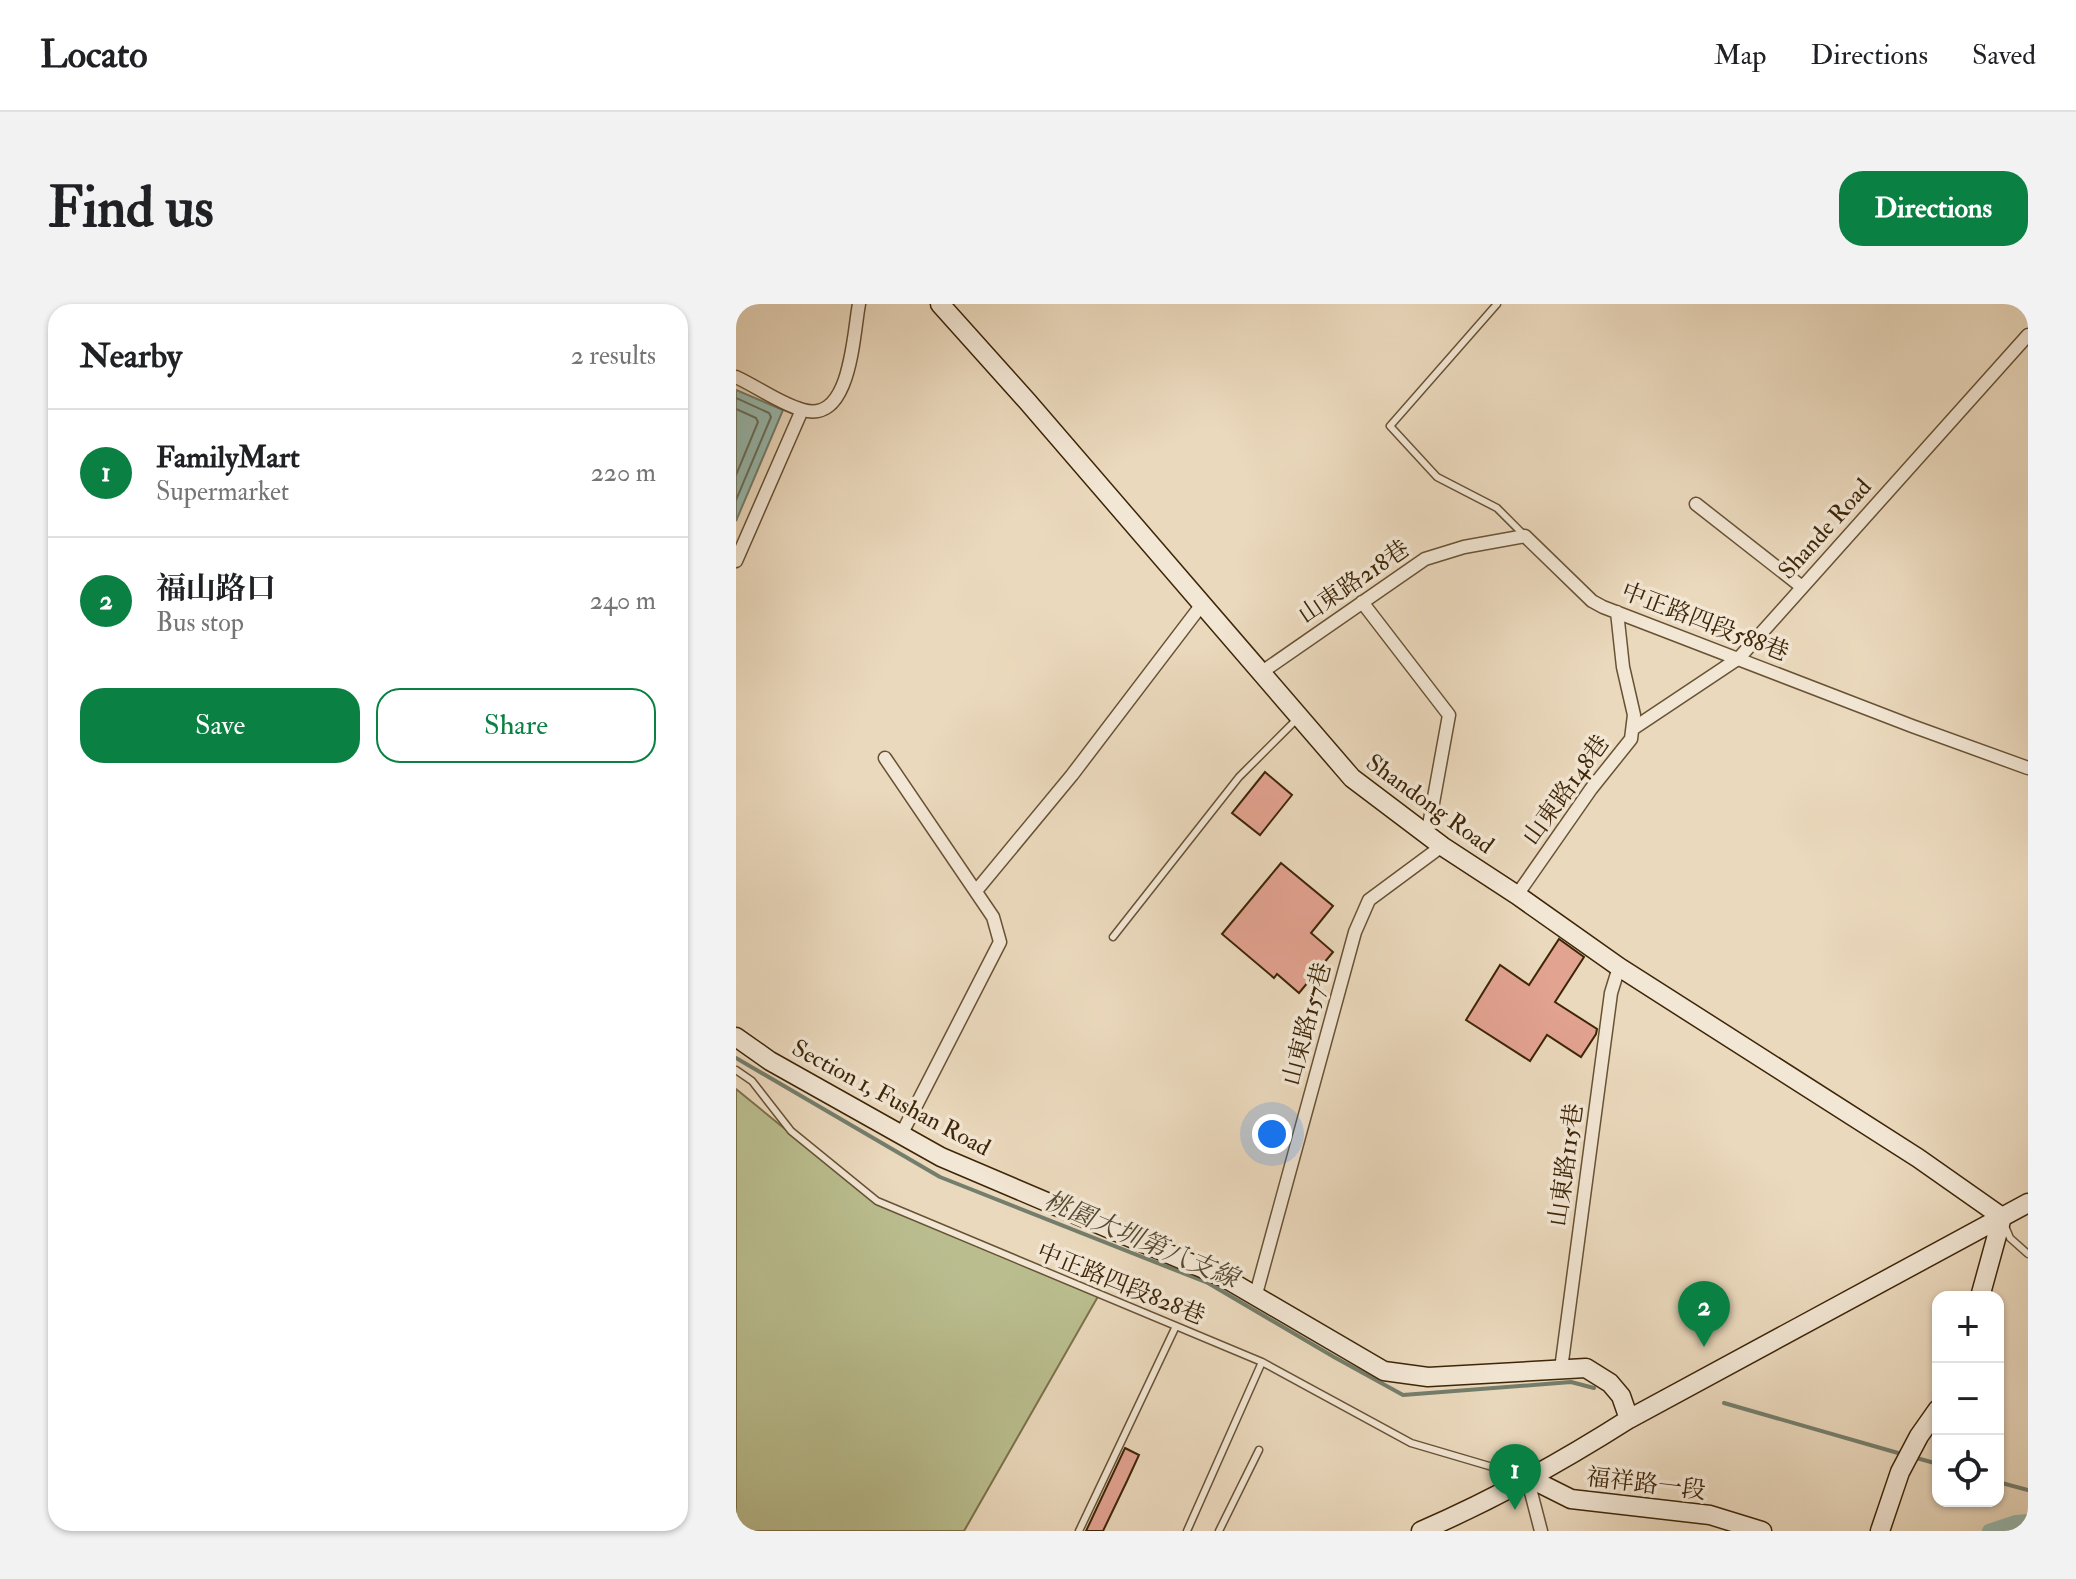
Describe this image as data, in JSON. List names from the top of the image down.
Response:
{
  "streets": {
    "street": [
      "Shande Road",
      "山東路218巷",
      "中正路四段588巷",
      "山東路148巷",
      "Shandong Road",
      "山東路157巷",
      "Section 1, Fushan Road",
      "山東路115巷",
      "福祥路一段"
    ],
    "lane": ["中正路四段828巷"]
  },
  "crossings": [
    ["Shande Road", "中正路四段588巷"],
    ["Shande Road", "山東路148巷"],
    ["山東路218巷", "中正路四段588巷"],
    ["山東路218巷", "Shandong Road"],
    ["中正路四段588巷", "山東路148巷"],
    ["山東路148巷", "Shandong Road"],
    ["Shandong Road", "山東路157巷"],
    ["Shandong Road", "山東路115巷"],
    ["山東路157巷", "Section 1, Fushan Road"],
    ["Section 1, Fushan Road", "山東路115巷"],
    ["中正路四段828巷", "福祥路一段"]
  ],
  "water": ["桃園大圳第八支線"],
  "page": {
    "header": "Locato",
    "nav": ["Map", "Directions", "Saved"],
    "buttons": [
      "Directions",
      ["Save", "Share"]
    ],
    "title": "Find us",
    "heading": ["Nearby", "2 results"],
    "list": [
      {
        "mark": "1",
        "name": "FamilyMart",
        "note": "Supermarket",
        "value": "220 m"
      },
      {
        "mark": "2",
        "name": "福山路口",
        "note": "Bus stop",
        "value": "240 m"
      }
    ],
    "pins": ["2", "1"],
    "map_buttons": ["+", "−"]
  }
}
